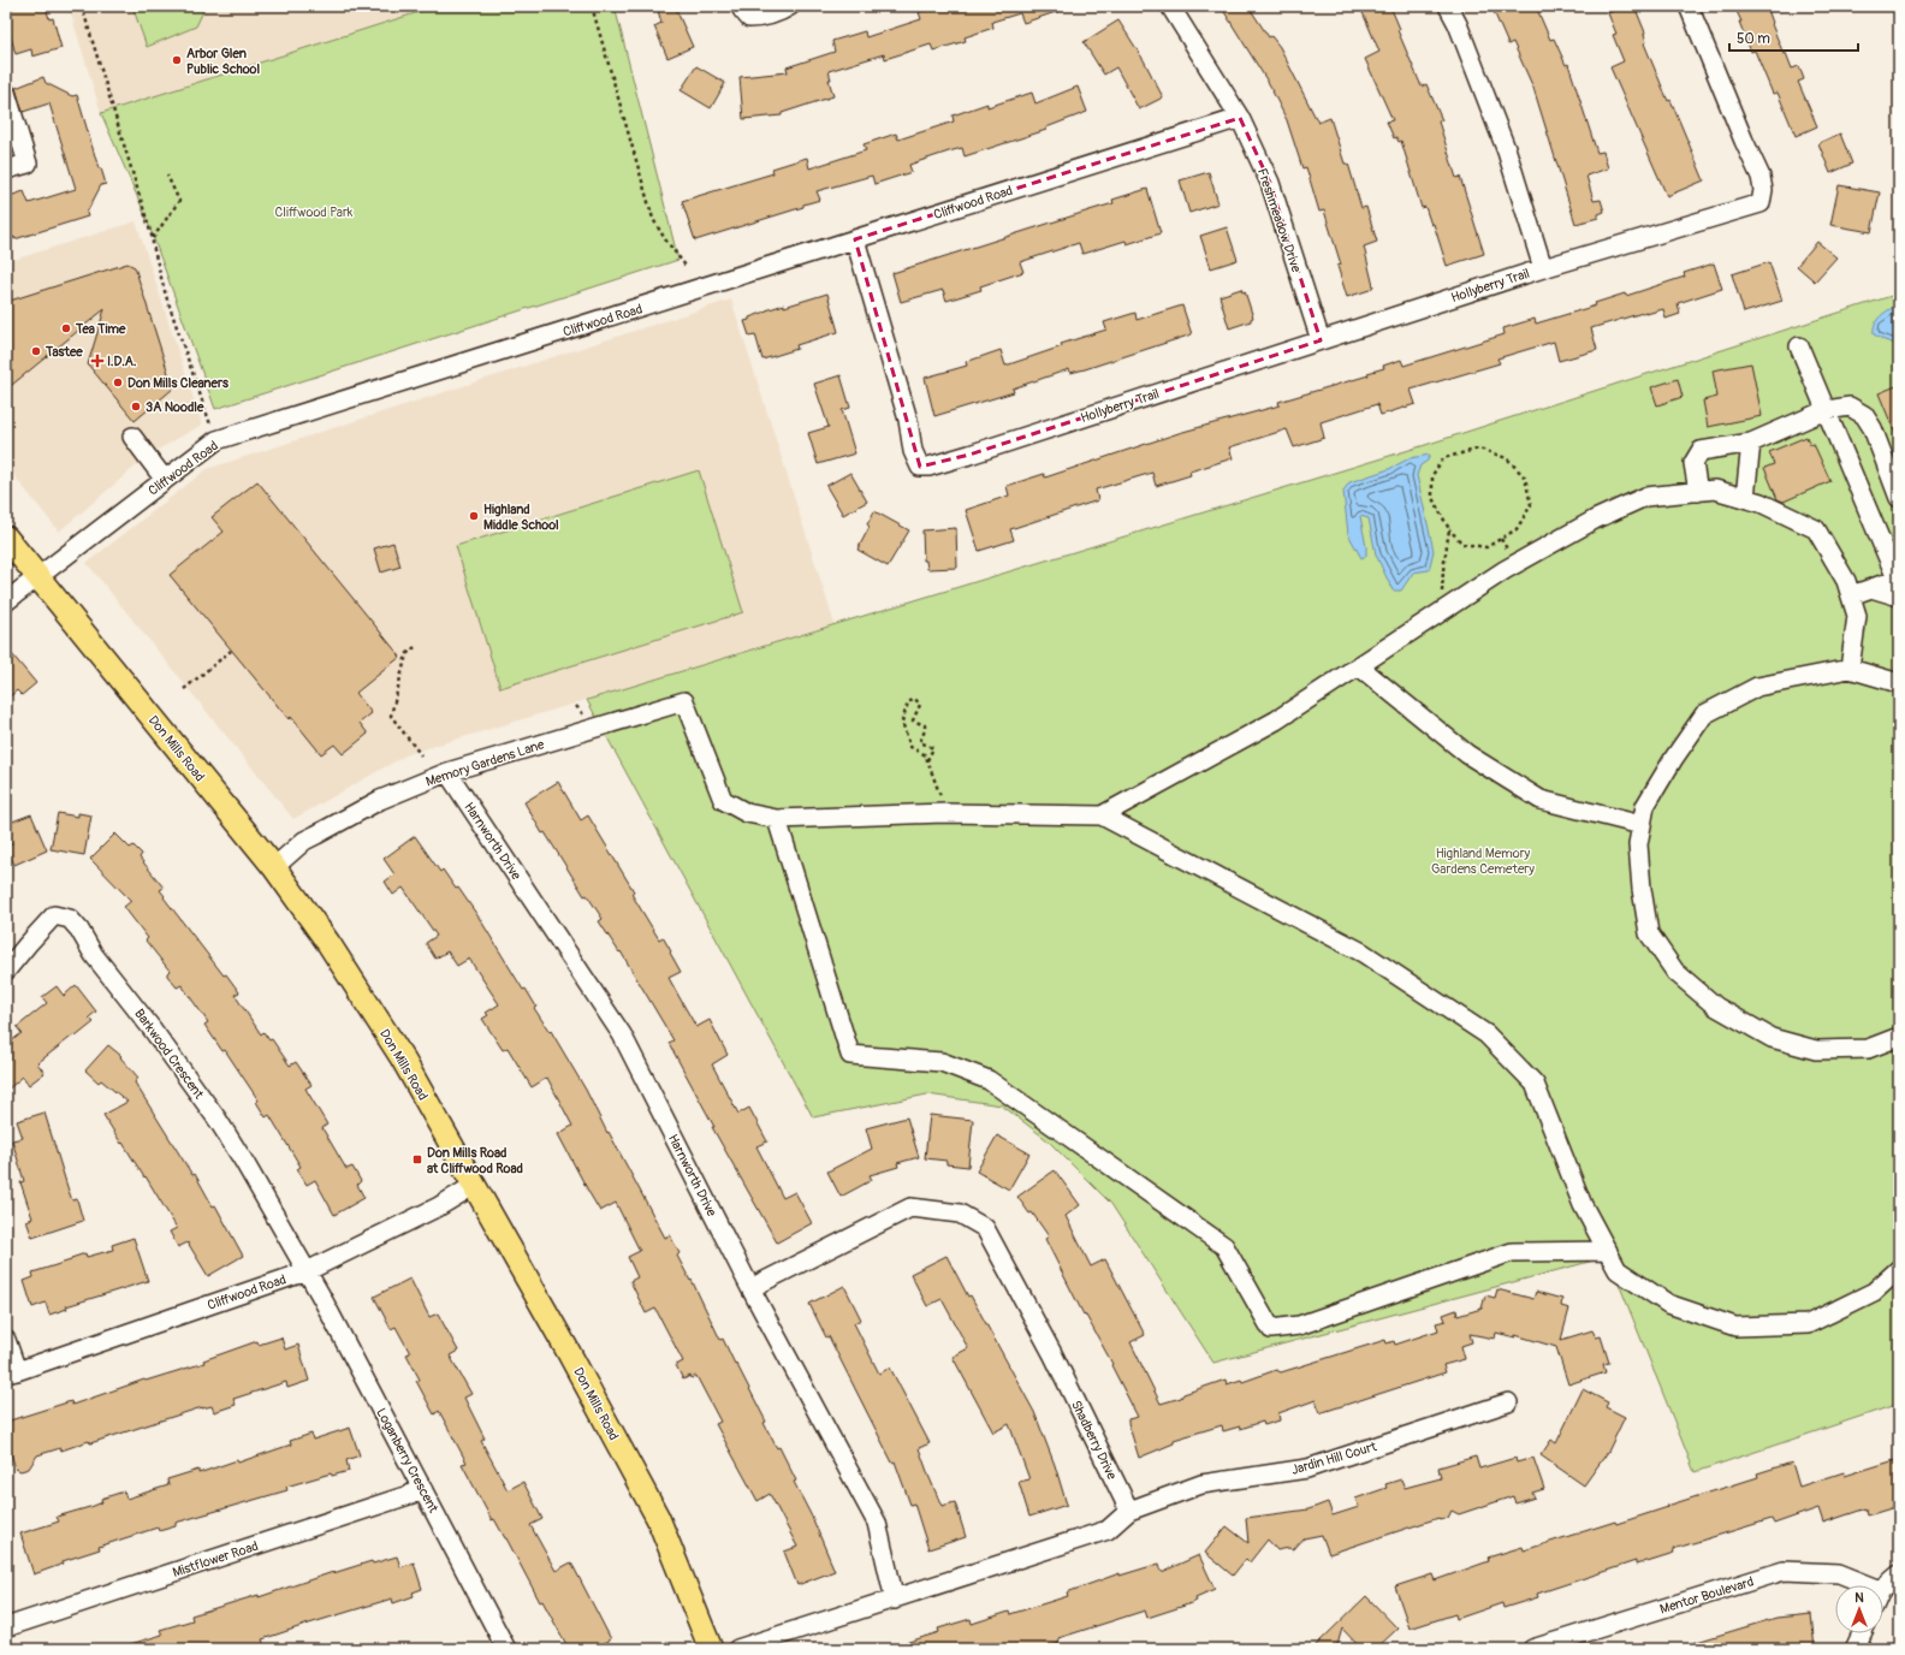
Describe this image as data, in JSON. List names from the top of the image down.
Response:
{
  "streets": {
    "main road": ["Don Mills Road"],
    "street": [
      "Cliffwood Road",
      "Freshmeadow Drive",
      "Hollyberry Trail",
      "Memory Gardens Lane",
      "Harnworth Drive",
      "Barkwood Crescent",
      "Shadberry Drive",
      "Jardin Hill Court",
      "Loganberry Crescent",
      "Mistflower Road",
      "Mentor Boulevard"
    ]
  },
  "crossings": [
    ["Cliffwood Road", "Freshmeadow Drive"],
    ["Cliffwood Road", "Hollyberry Trail"],
    ["Cliffwood Road", "Don Mills Road"],
    ["Cliffwood Road", "Barkwood Crescent"],
    ["Cliffwood Road", "Loganberry Crescent"],
    ["Freshmeadow Drive", "Hollyberry Trail"],
    ["Don Mills Road", "Memory Gardens Lane"],
    ["Memory Gardens Lane", "Harnworth Drive"],
    ["Harnworth Drive", "Shadberry Drive"],
    ["Barkwood Crescent", "Loganberry Crescent"],
    ["Shadberry Drive", "Jardin Hill Court"],
    ["Loganberry Crescent", "Mistflower Road"]
  ],
  "parks": ["Cliffwood Park", "Highland Memory Gardens Cemetery"],
  "places": {
    "other": [
      "Arbor Glen Public School",
      "Tea Time",
      "Tastee",
      "Don Mills Cleaners",
      "3A Noodle",
      "Highland Middle School"
    ],
    "health": ["I.D.A."],
    "transit": ["Don Mills Road at Cliffwood Road"]
  },
  "scale_bar": "50 m",
  "north": "top"
}
